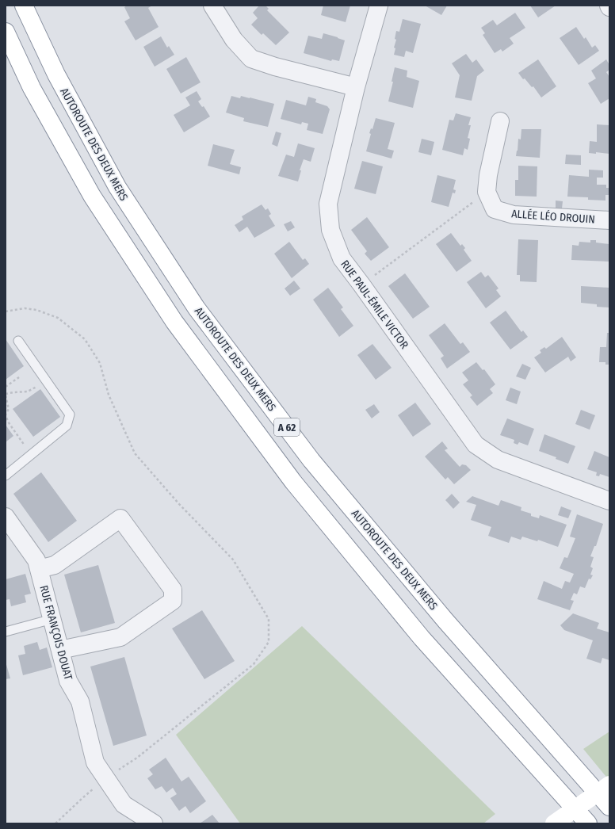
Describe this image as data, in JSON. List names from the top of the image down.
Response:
{
  "streets": {
    "main road": ["AUTOROUTE DES DEUX MERS", "A 62"],
    "street": ["ALLÉE LÉO DROUIN", "RUE PAUL-ÉMILE VICTOR", "RUE FRANÇOIS DOUAT"]
  }
}
